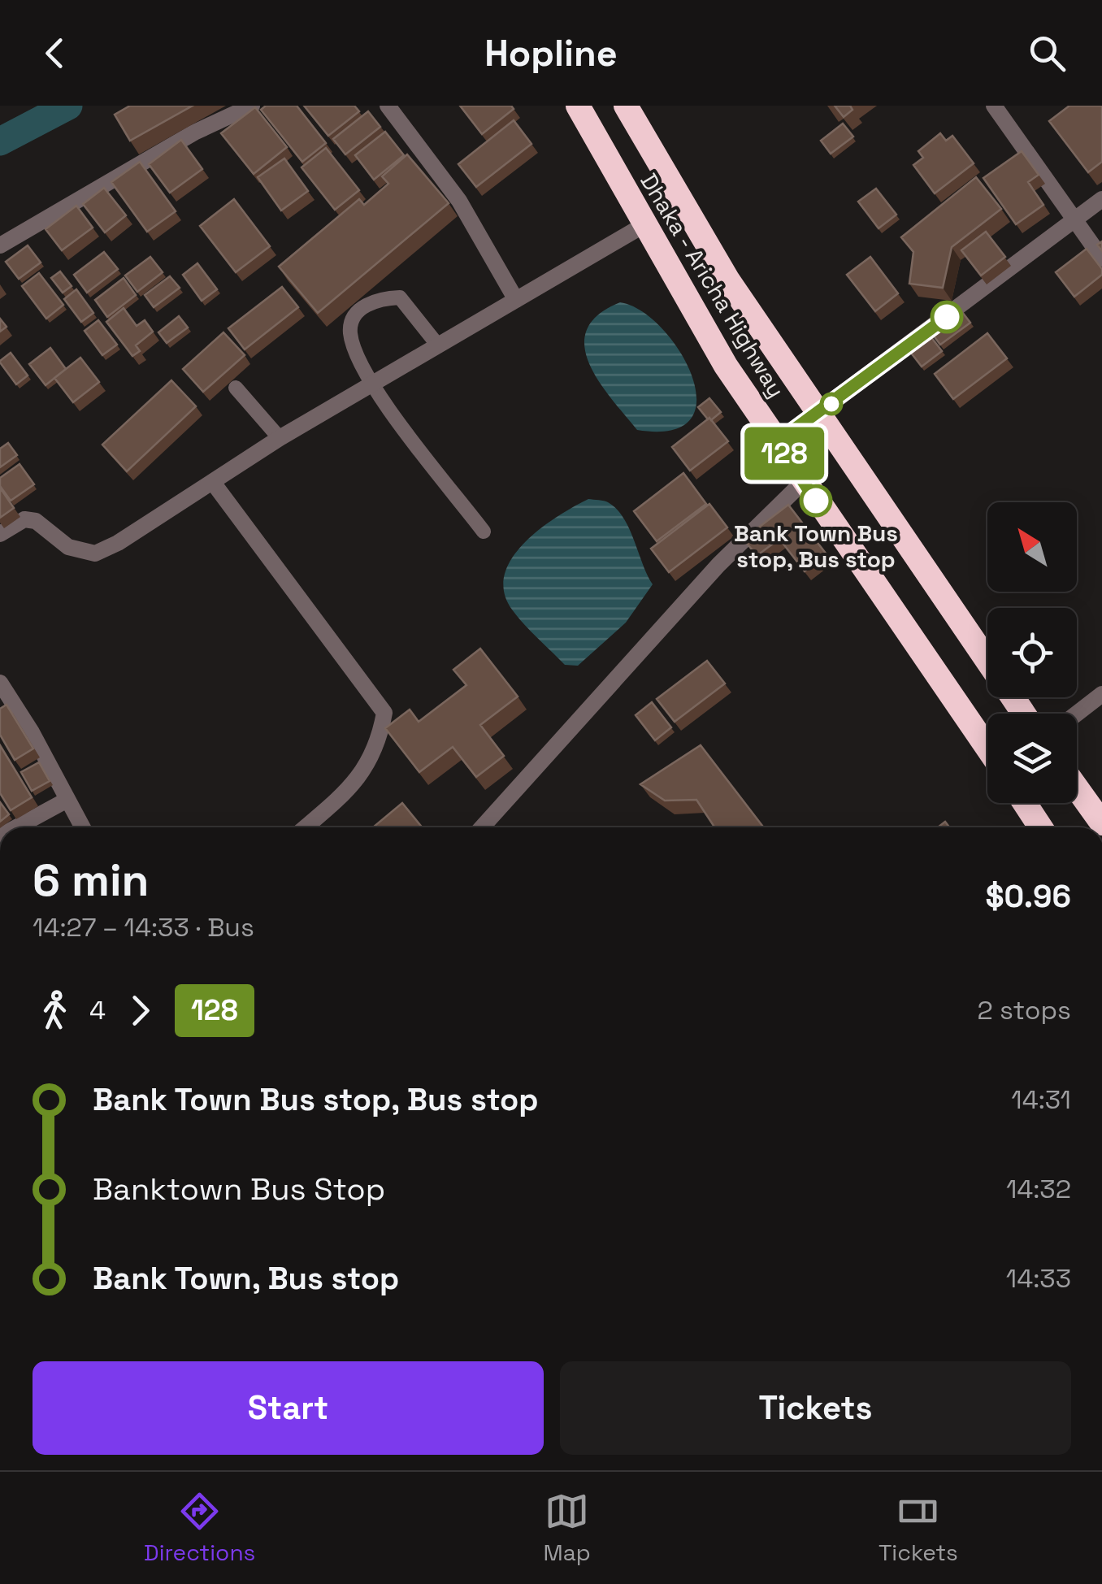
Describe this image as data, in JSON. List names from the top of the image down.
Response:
{
  "streets": {
    "highway": ["Dhaka - Aricha Highway"]
  },
  "places": ["Bank Town Bus stop, Bus stop"],
  "lines": ["bus line 128"],
  "north": "top left",
  "page": {
    "header": "Hopline",
    "on_map": "128",
    "heading": ["6 min", "14:27 – 14:33 · Bus", "$0.96"],
    "legs": ["4", "128", "2 stops"],
    "list": [
      {
        "name": "Bank Town Bus stop, Bus stop",
        "value": "14:31"
      },
      {
        "name": "Banktown Bus Stop",
        "value": "14:32"
      },
      {
        "name": "Bank Town, Bus stop",
        "value": "14:33"
      }
    ],
    "buttons": ["Start", "Tickets"],
    "tabs": ["Directions", "Map", "Tickets"]
  }
}
